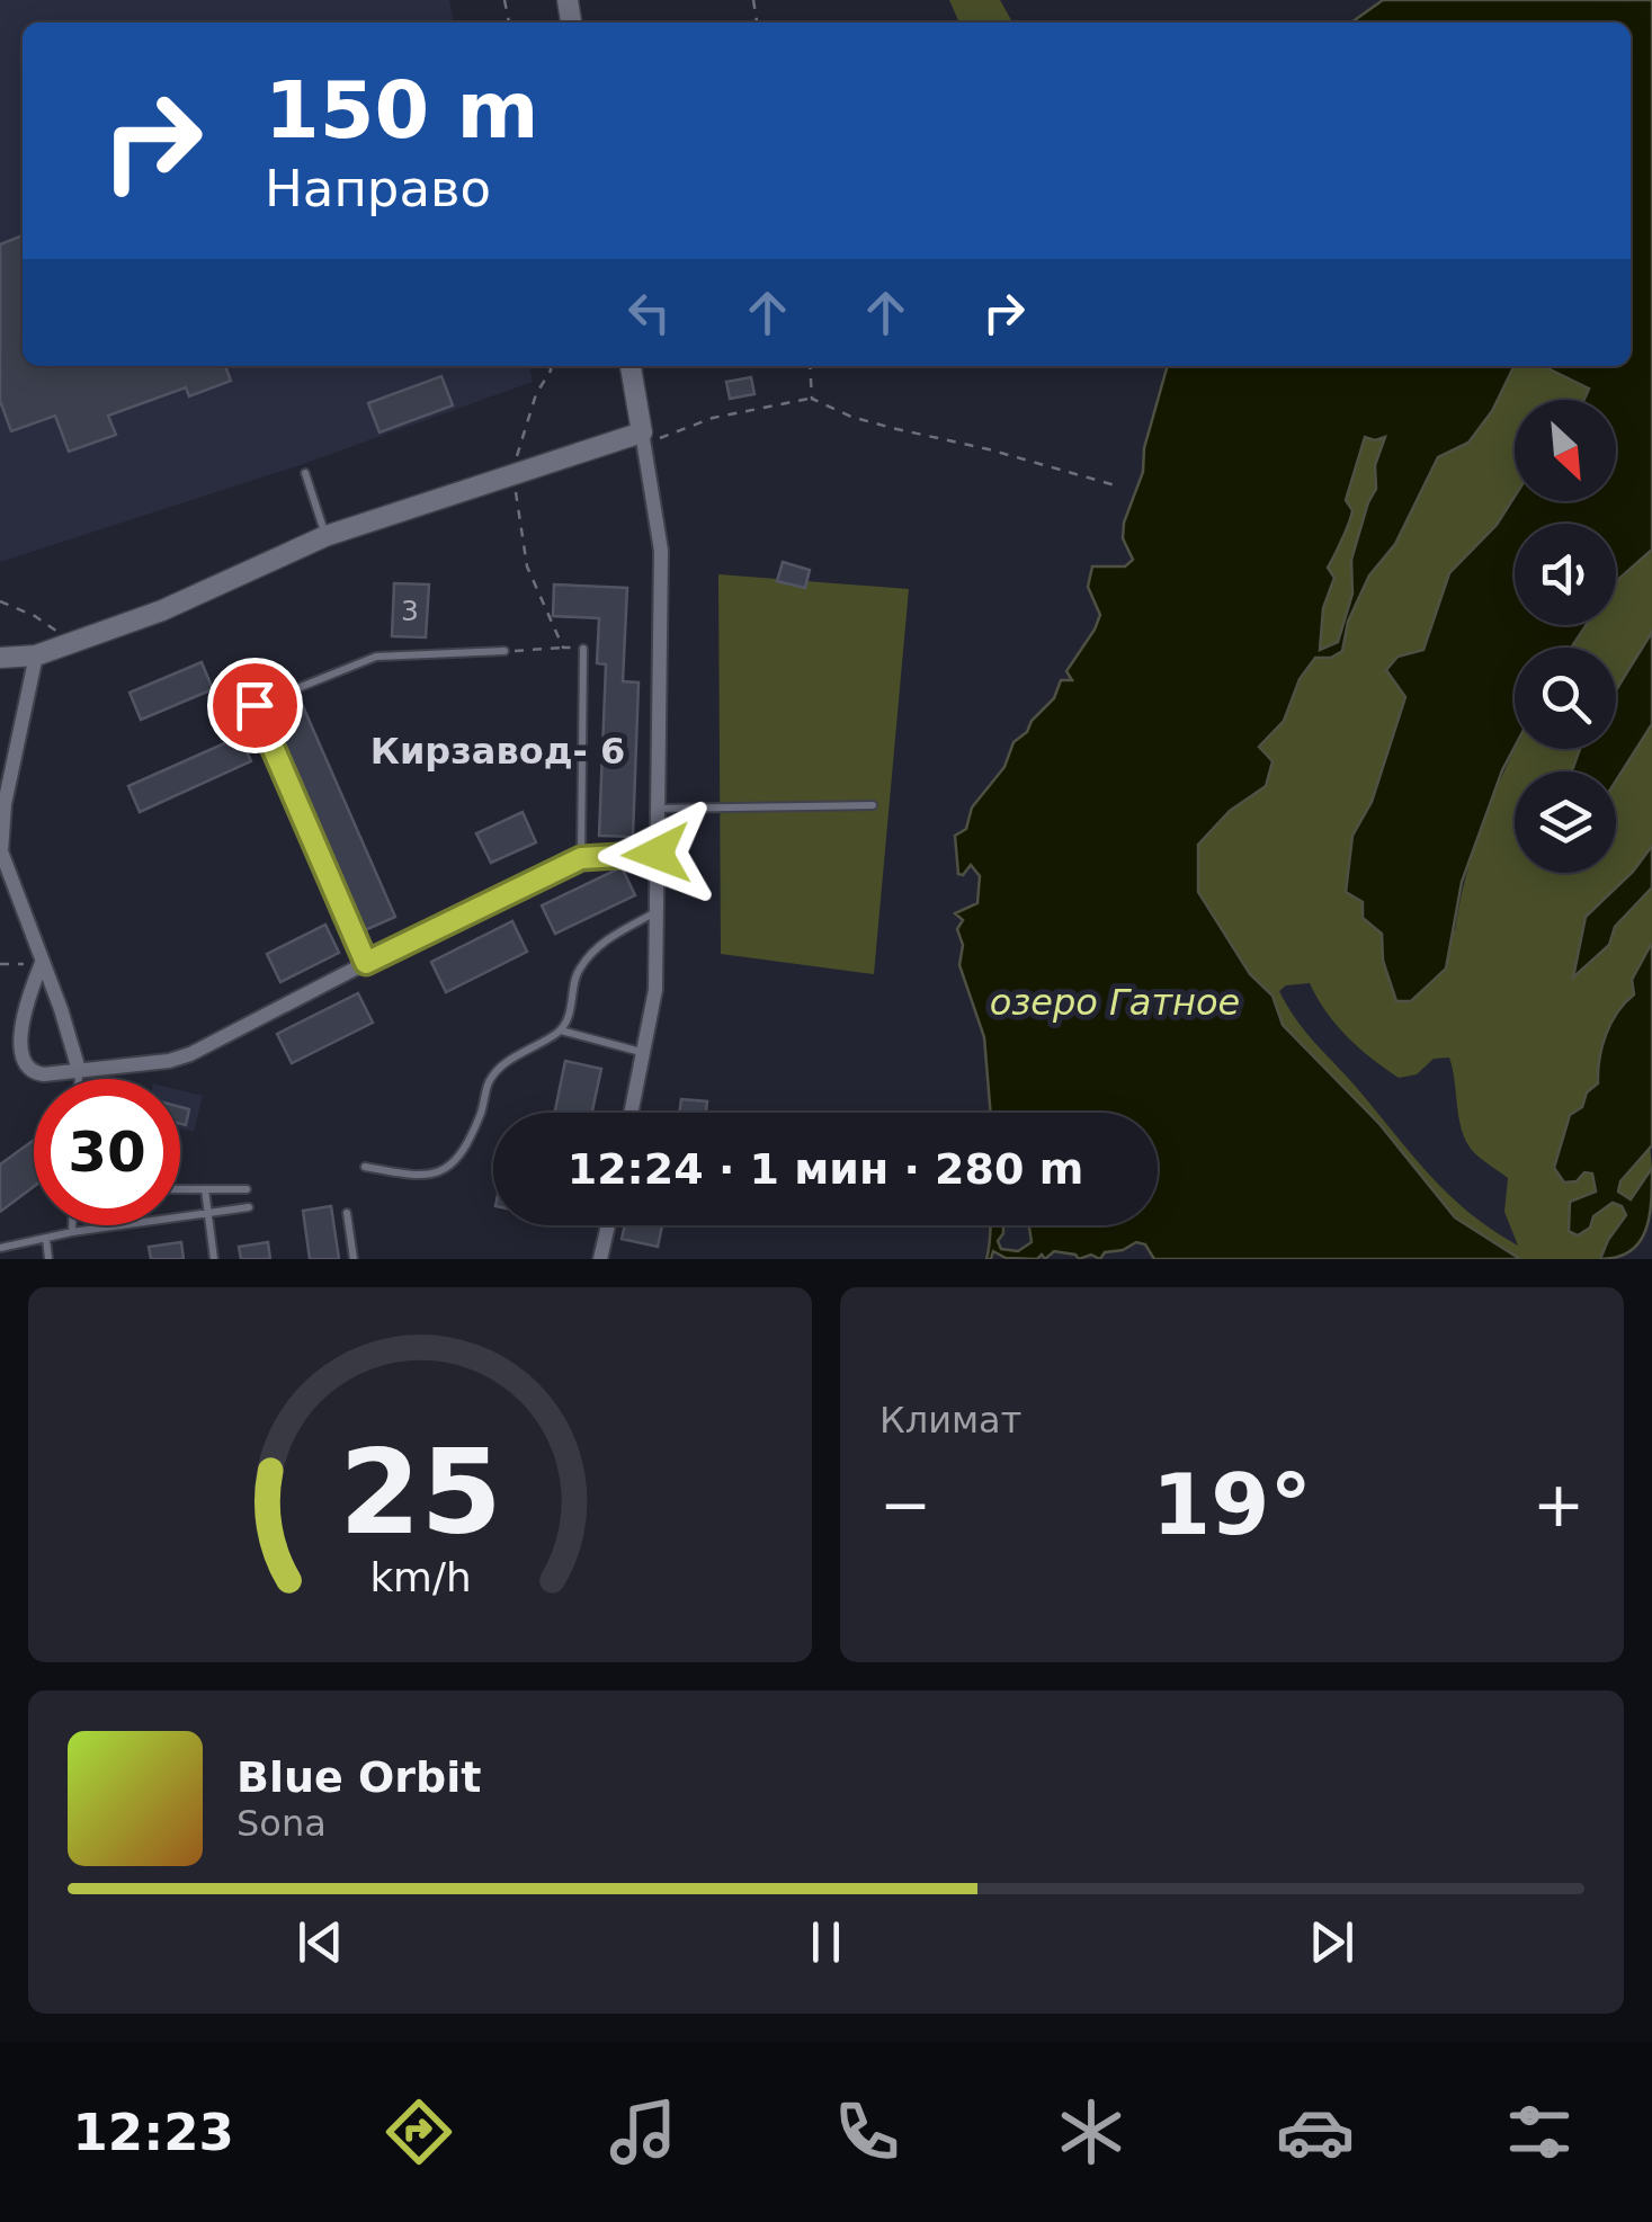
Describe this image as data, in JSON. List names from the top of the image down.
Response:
{
  "districts": ["Кирзавод- 6"],
  "water": ["озеро Гатное"],
  "house_numbers": ["3"],
  "north": "bottom right",
  "page": {
    "turn": ["150 m", "Направо"],
    "limit": "30",
    "trip": "12:24 · 1 мин · 280 m",
    "tile": "Климат",
    "heat": ["−", "19°", "+"],
    "song": ["Blue Orbit", "Sona"],
    "tabs": "12:23",
    "gauge": ["25", "km/h"]
  }
}
